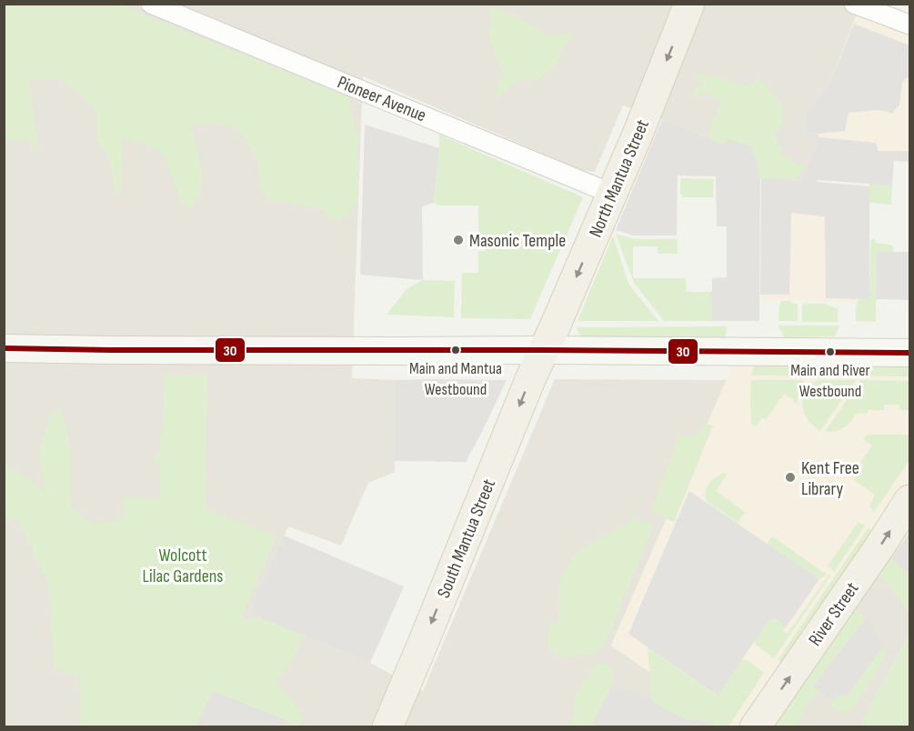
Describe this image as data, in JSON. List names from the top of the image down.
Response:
{
  "streets": {
    "main road": ["North Mantua Street", "South Mantua Street", "River Street"],
    "street": ["Pioneer Avenue"]
  },
  "crossings": [
    ["Pioneer Avenue", "North Mantua Street"],
    ["North Mantua Street", "South Mantua Street"]
  ],
  "one_way": ["North Mantua Street", "South Mantua Street", "River Street"],
  "parks": ["Wolcott Lilac Gardens"],
  "places": [
    "Masonic Temple",
    "Main and Mantua Westbound",
    "Main and River Westbound",
    "Kent Free Library"
  ],
  "lines": ["transit line 30"]
}
